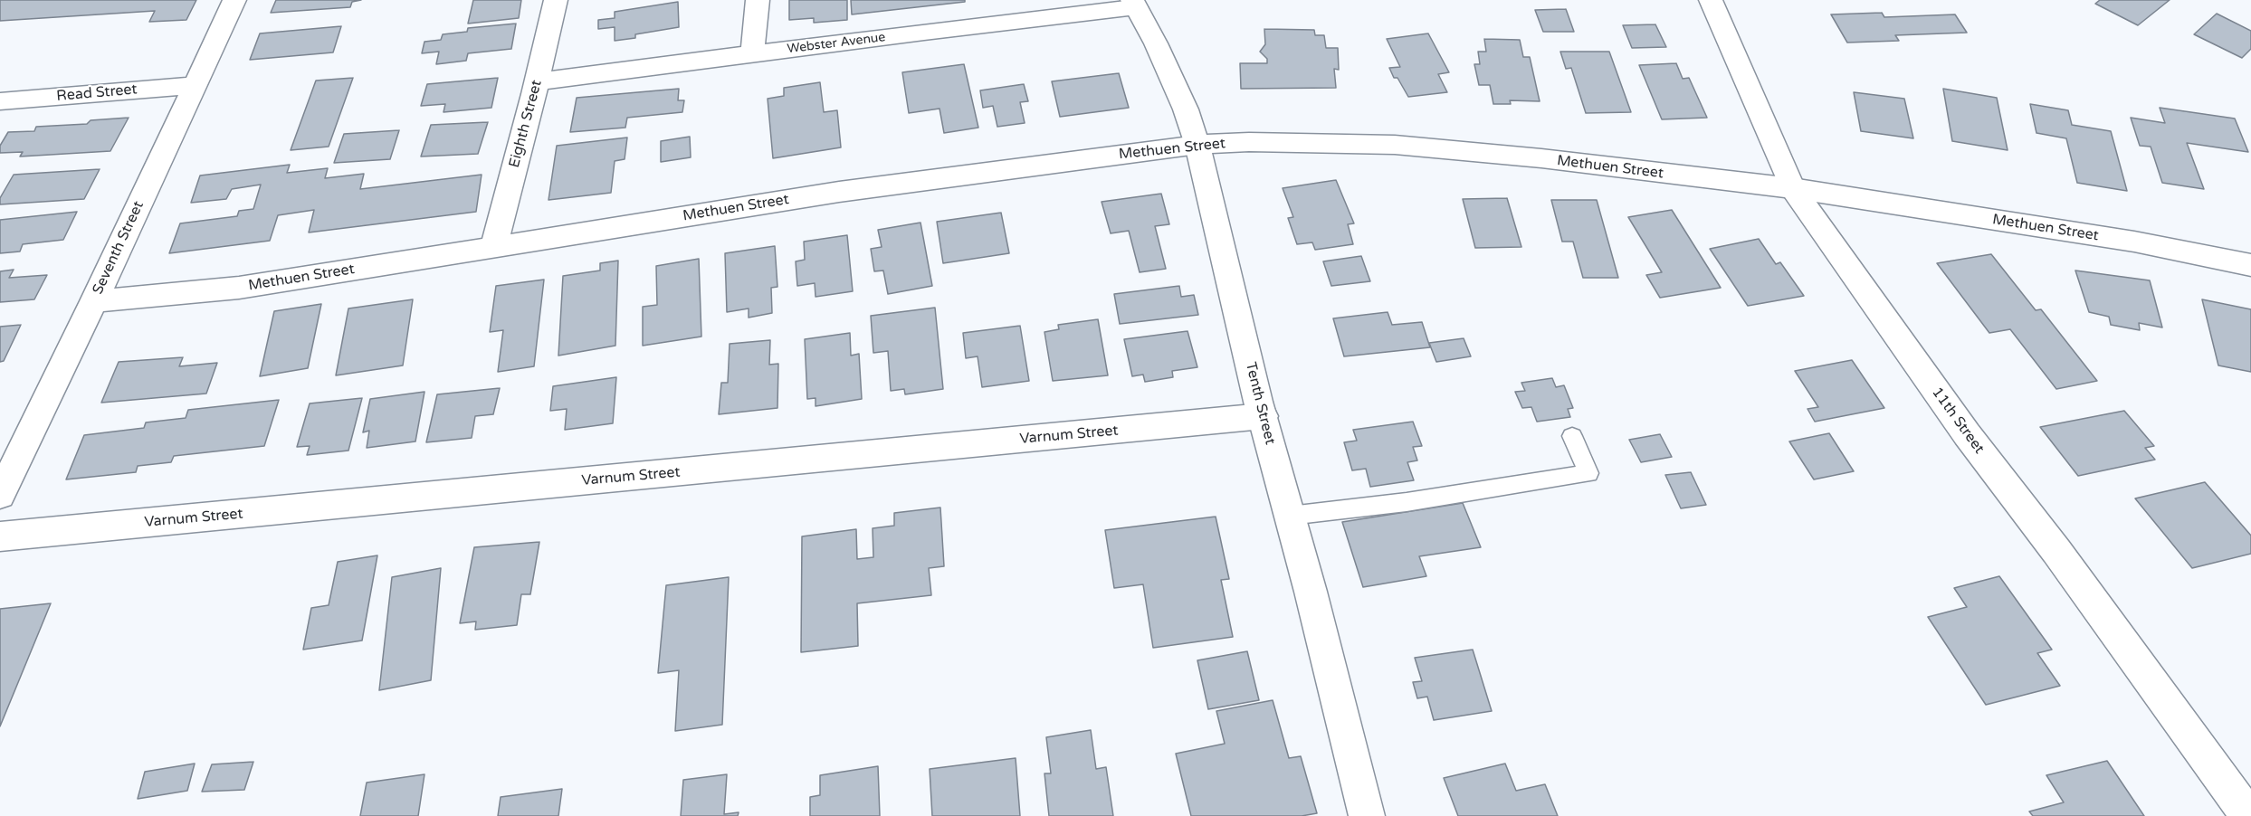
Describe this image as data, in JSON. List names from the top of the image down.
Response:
{
  "streets": {
    "street": [
      "Webster Avenue",
      "Read Street",
      "Eighth Street",
      "Methuen Street",
      "Seventh Street",
      "Tenth Street",
      "11th Street",
      "Varnum Street"
    ]
  },
  "crossings": [
    ["Webster Avenue", "Eighth Street"],
    ["Webster Avenue", "Tenth Street"],
    ["Read Street", "Seventh Street"],
    ["Eighth Street", "Methuen Street"],
    ["Methuen Street", "Seventh Street"],
    ["Methuen Street", "Tenth Street"],
    ["Methuen Street", "11th Street"],
    ["Tenth Street", "Varnum Street"]
  ]
}
